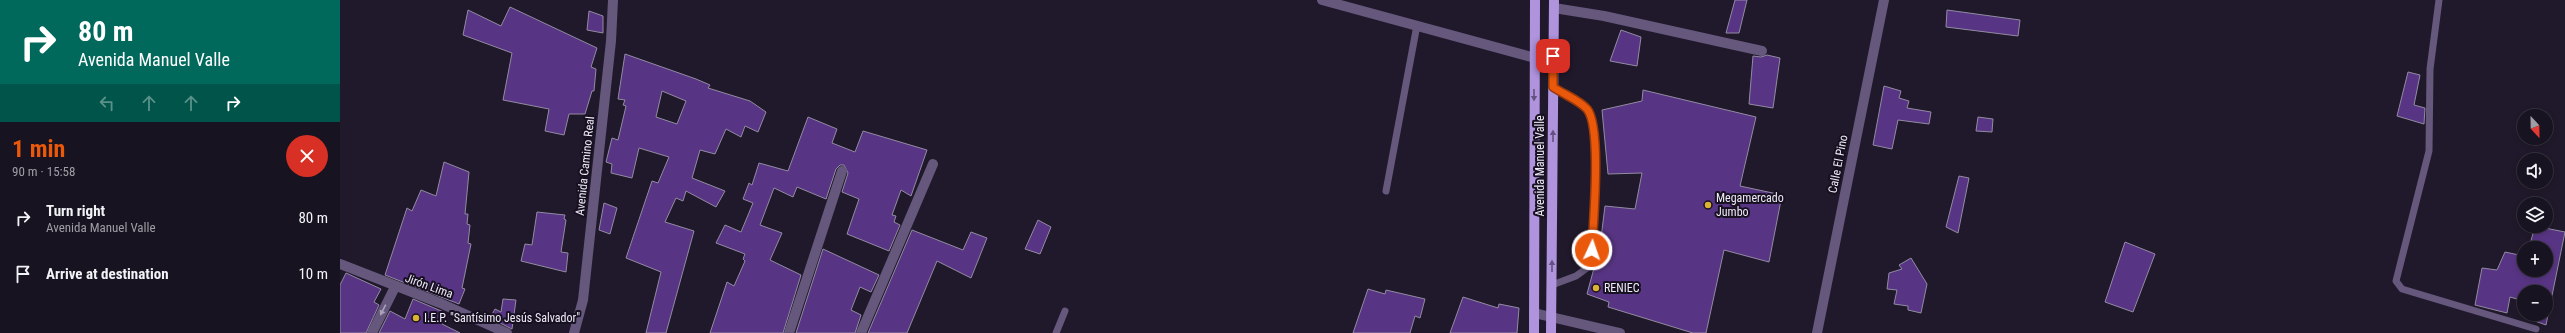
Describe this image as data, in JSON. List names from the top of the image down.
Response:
{
  "streets": {
    "main road": ["Avenida Manuel Valle"],
    "street": ["Calle El Pino", "Avenida Camino Real", "Jirón Lima"]
  },
  "places": ["Megamercado Jumbo", "RENIEC", "I.E.P. \"Santísimo Jesús Salvador\""],
  "north": "bottom",
  "page": {
    "turn": ["80 m", "Avenida Manuel Valle"],
    "map_buttons": ["+", "−"],
    "heading": ["1 min", "90 m · 15:58"],
    "list": [
      {
        "name": "Turn right",
        "note": "Avenida Manuel Valle",
        "value": "80 m"
      },
      {
        "name": "Arrive at destination",
        "value": "10 m"
      }
    ]
  }
}
